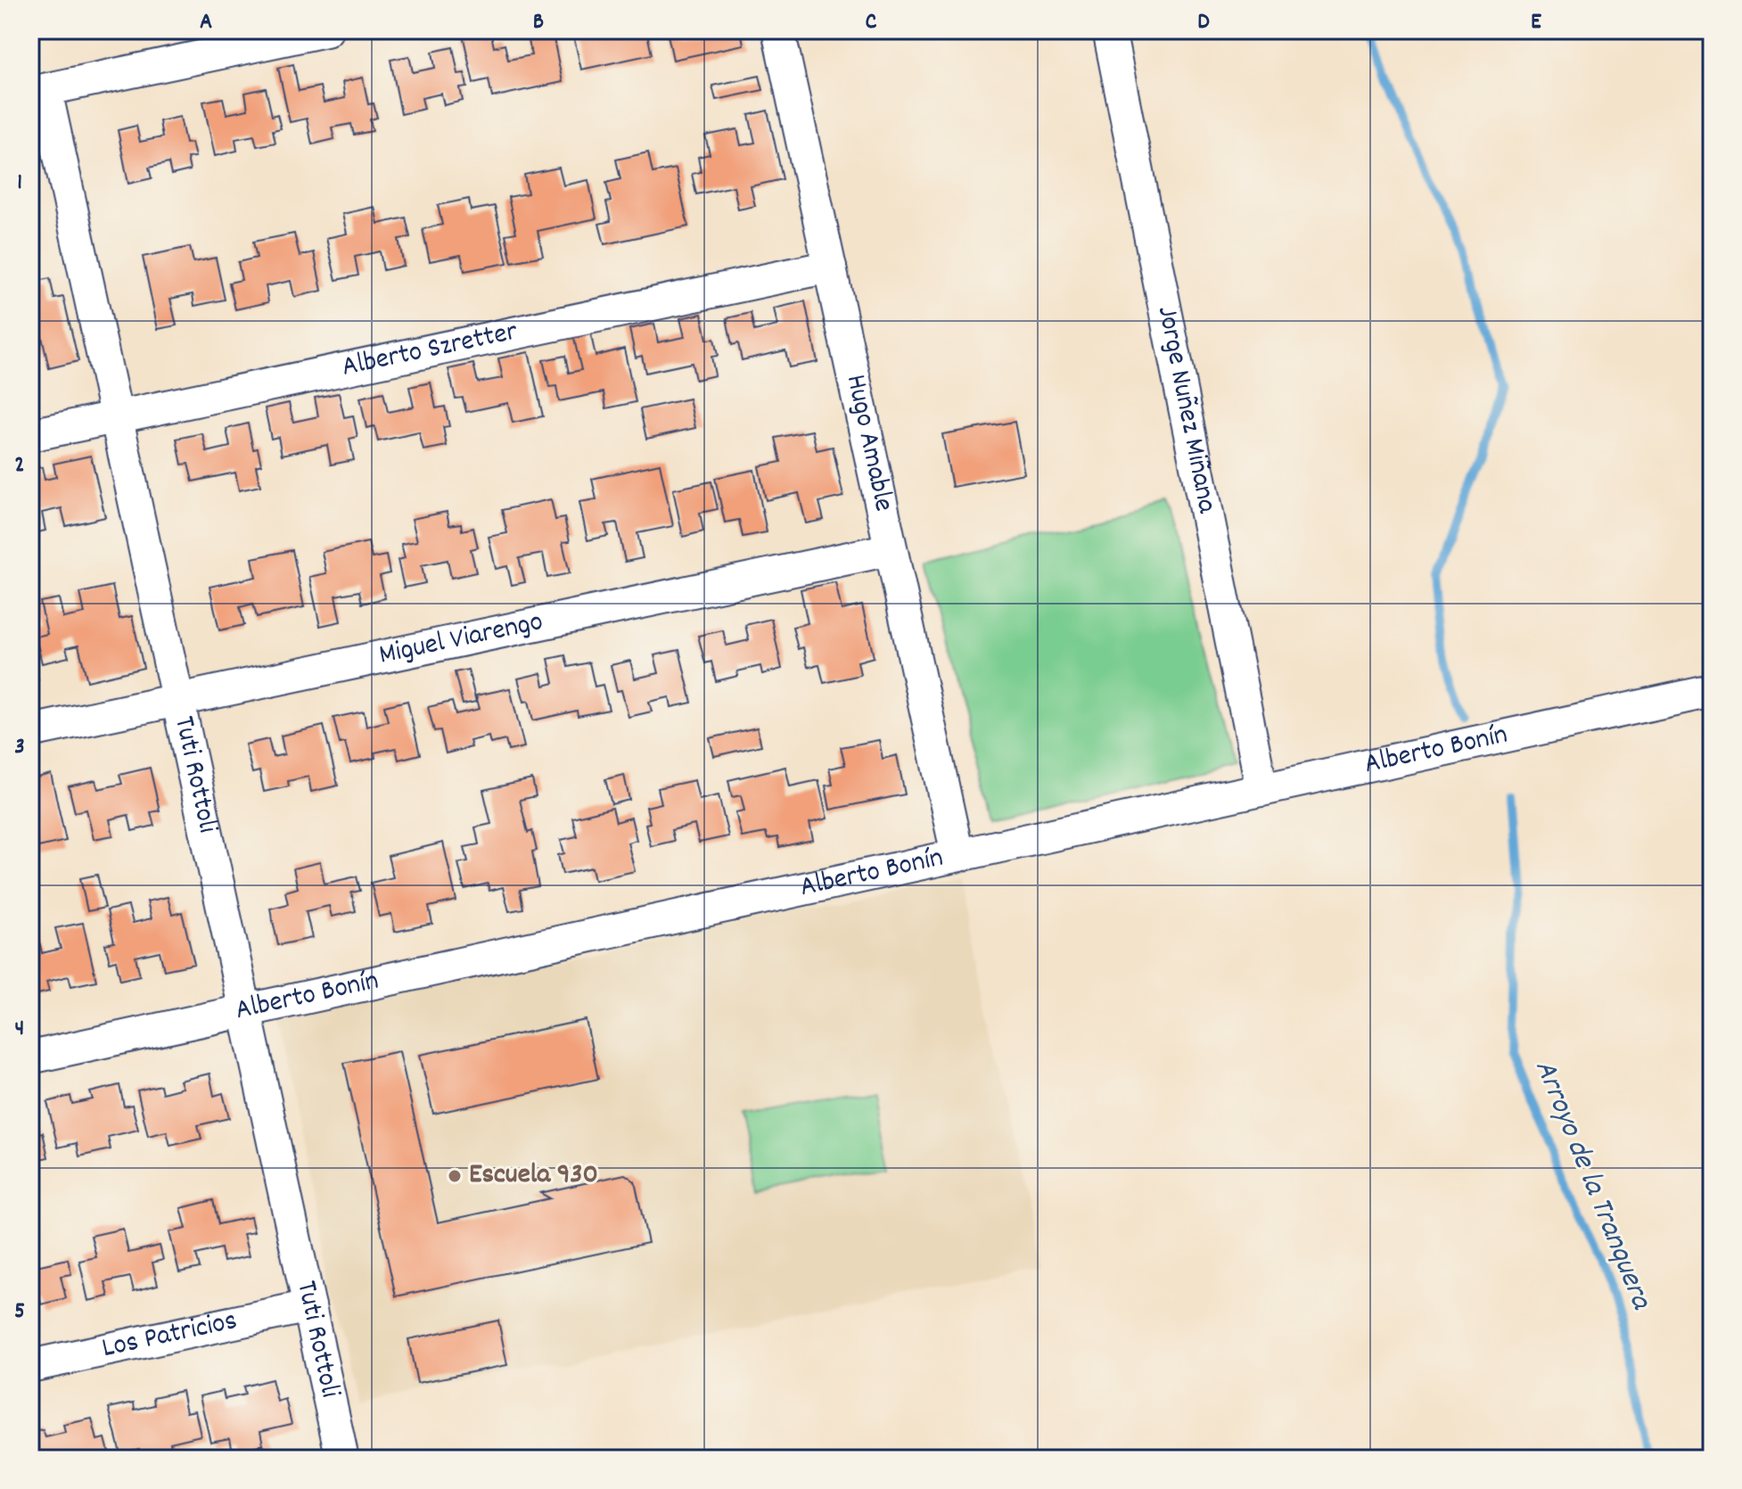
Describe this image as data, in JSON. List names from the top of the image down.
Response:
{
  "streets": {
    "street": [
      "Alberto Szretter",
      "Jorge Nuñez Miñana",
      "Hugo Amable",
      "Miguel Viarengo",
      "Alberto Bonín",
      "Tuti Rottoli",
      "Los Patricios"
    ]
  },
  "crossings": [
    ["Alberto Szretter", "Hugo Amable"],
    ["Alberto Szretter", "Tuti Rottoli"],
    ["Jorge Nuñez Miñana", "Alberto Bonín"],
    ["Hugo Amable", "Miguel Viarengo"],
    ["Hugo Amable", "Alberto Bonín"],
    ["Miguel Viarengo", "Tuti Rottoli"],
    ["Alberto Bonín", "Tuti Rottoli"],
    ["Tuti Rottoli", "Los Patricios"]
  ],
  "water": ["Arroyo de la Tranquera"],
  "places": ["Escuela 930"],
  "grid": {
    "columns": [
      "A",
      "B",
      "C",
      "D",
      "E"
    ],
    "rows": [
      "1",
      "2",
      "3",
      "4",
      "5"
    ]
  }
}
